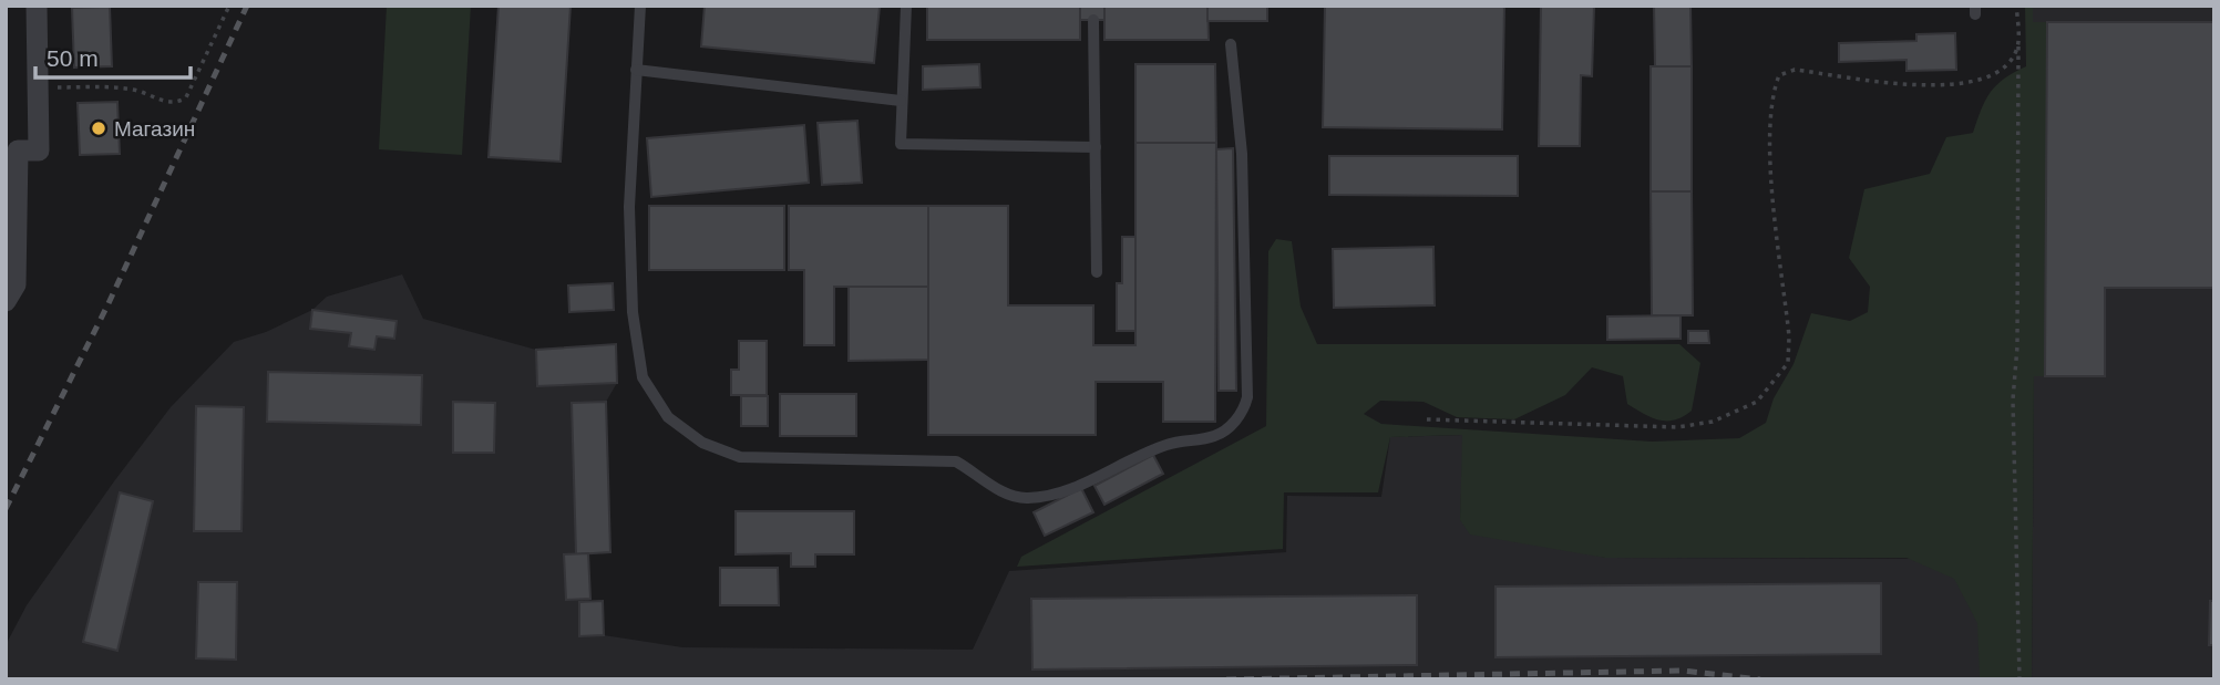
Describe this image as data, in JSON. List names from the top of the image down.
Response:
{
  "places": ["Магазин"],
  "scale_bar": "50 m"
}
